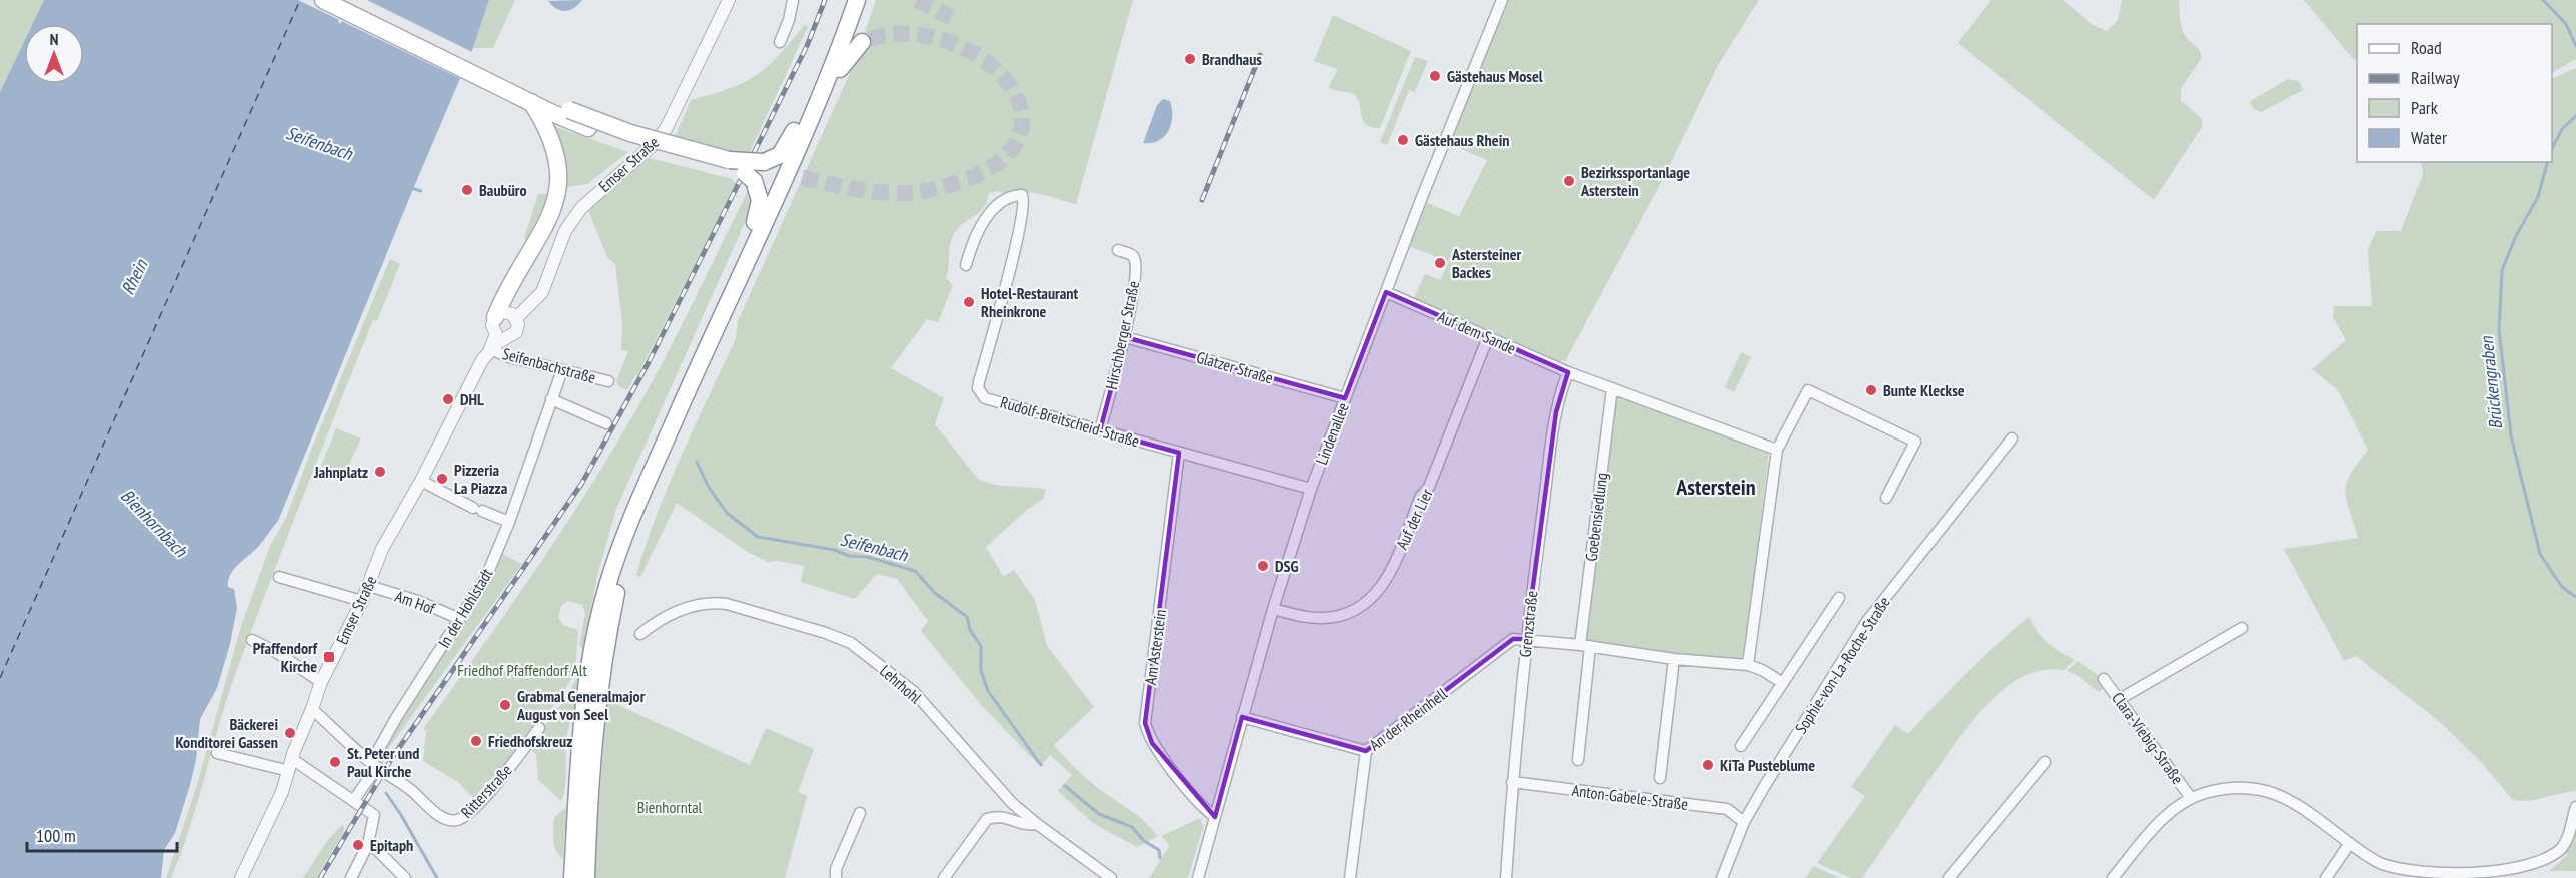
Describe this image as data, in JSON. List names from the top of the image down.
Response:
{
  "streets": {
    "street": [
      "Emser Straße",
      "Auf dem Sande",
      "Hirschberger Straße",
      "Seifenbachstraße",
      "Glatzer Straße",
      "Rudolf-Breitscheid-Straße",
      "Lindenallee",
      "Goebensiedlung",
      "Auf der Lier",
      "Am Hof",
      "In der Hohlstadt",
      "Grenzstraße",
      "Am Asterstein",
      "Sophie-von-La-Roche-Straße",
      "Lehrhohl",
      "An der Rheinhell",
      "Clara-Viebig-Straße",
      "Ritterstraße",
      "Anton-Gabele-Straße"
    ]
  },
  "crossings": [
    ["Emser Straße", "Seifenbachstraße"],
    ["Emser Straße", "Am Hof"],
    ["Emser Straße", "Ritterstraße"],
    ["Auf dem Sande", "Lindenallee"],
    ["Auf dem Sande", "Auf der Lier"],
    ["Auf dem Sande", "Grenzstraße"],
    ["Hirschberger Straße", "Glatzer Straße"],
    ["Hirschberger Straße", "Rudolf-Breitscheid-Straße"],
    ["Seifenbachstraße", "In der Hohlstadt"],
    ["Glatzer Straße", "Lindenallee"],
    ["Rudolf-Breitscheid-Straße", "Lindenallee"],
    ["Rudolf-Breitscheid-Straße", "Am Asterstein"],
    ["Lindenallee", "Auf der Lier"],
    ["Lindenallee", "Am Asterstein"],
    ["Lindenallee", "An der Rheinhell"],
    ["Am Hof", "In der Hohlstadt"],
    ["In der Hohlstadt", "Ritterstraße"],
    ["Grenzstraße", "An der Rheinhell"],
    ["Grenzstraße", "Anton-Gabele-Straße"],
    ["Sophie-von-La-Roche-Straße", "Anton-Gabele-Straße"]
  ],
  "districts": ["Asterstein"],
  "water": [
    "Seifenbach",
    "Rhein",
    "Brückengraben",
    "Bienhornbach"
  ],
  "parks": ["Friedhof Pfaffendorf Alt", "Bienhorntal"],
  "places": {
    "other": [
      "Brandhaus",
      "Gästehaus Mosel",
      "Gästehaus Rhein",
      "Bezirkssportanlage Asterstein",
      "Baubüro",
      "Astersteiner Backes",
      "Hotel-Restaurant Rheinkrone",
      "Bunte Kleckse",
      "DHL",
      "Jahnplatz",
      "Pizzeria La Piazza",
      "DSG",
      "Grabmal Generalmajor August von Seel",
      "Bäckerei Konditorei Gassen",
      "Friedhofskreuz",
      "St. Peter und Paul Kirche",
      "KiTa Pusteblume",
      "Epitaph"
    ],
    "transit": ["Pfaffendorf Kirche"]
  },
  "legend": [
    "Road",
    "Railway",
    "Park",
    "Water"
  ],
  "scale_bar": "100 m",
  "north": "top"
}
